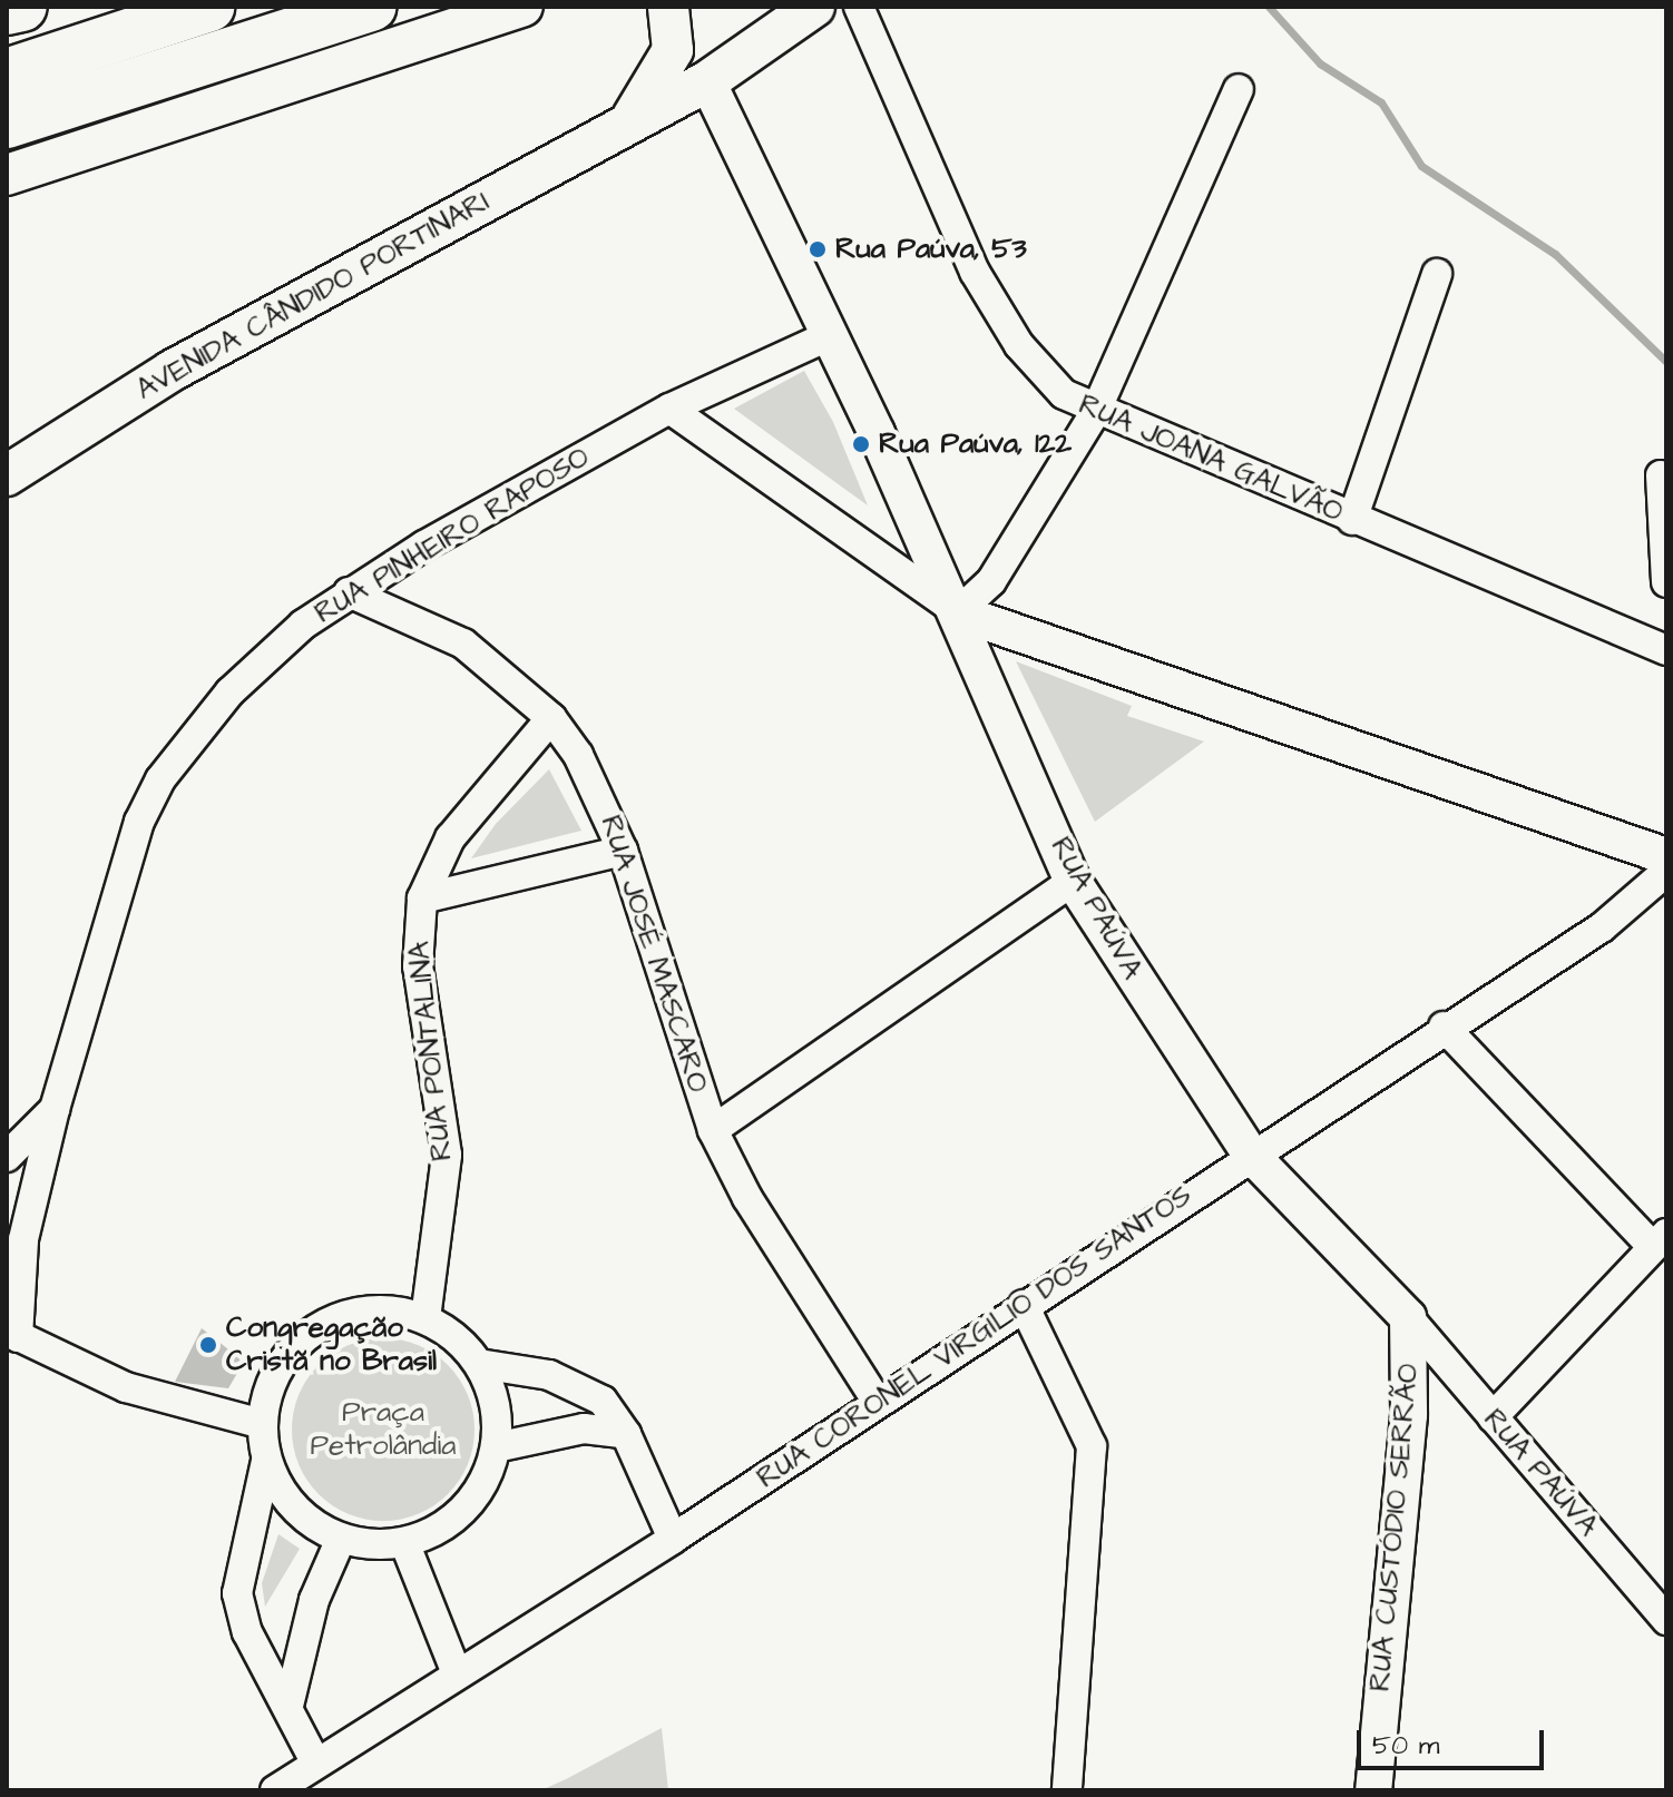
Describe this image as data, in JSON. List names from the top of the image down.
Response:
{
  "streets": {
    "main road": ["AVENIDA CÂNDIDO PORTINARI"],
    "street": [
      "RUA JOANA GALVÃO",
      "RUA PINHEIRO RAPOSO",
      "RUA PAÚVA",
      "RUA JOSÉ MASCARO",
      "RUA PONTALINA",
      "RUA CORONEL VIRGILIO DOS SANTOS",
      "RUA CUSTÓDIO SERRÃO"
    ]
  },
  "crossings": [
    ["AVENIDA CÂNDIDO PORTINARI", "RUA PAÚVA"],
    ["RUA PINHEIRO RAPOSO", "RUA PAÚVA"],
    ["RUA PINHEIRO RAPOSO", "RUA JOSÉ MASCARO"],
    ["RUA PAÚVA", "RUA CORONEL VIRGILIO DOS SANTOS"],
    ["RUA PAÚVA", "RUA CUSTÓDIO SERRÃO"],
    ["RUA JOSÉ MASCARO", "RUA PONTALINA"],
    ["RUA JOSÉ MASCARO", "RUA CORONEL VIRGILIO DOS SANTOS"]
  ],
  "parks": ["Praça Petrolândia"],
  "places": ["Rua Paúva, 53", "Rua Paúva, 122", "Congregação Cristã no Brasil"],
  "scale_bar": "50 m"
}
